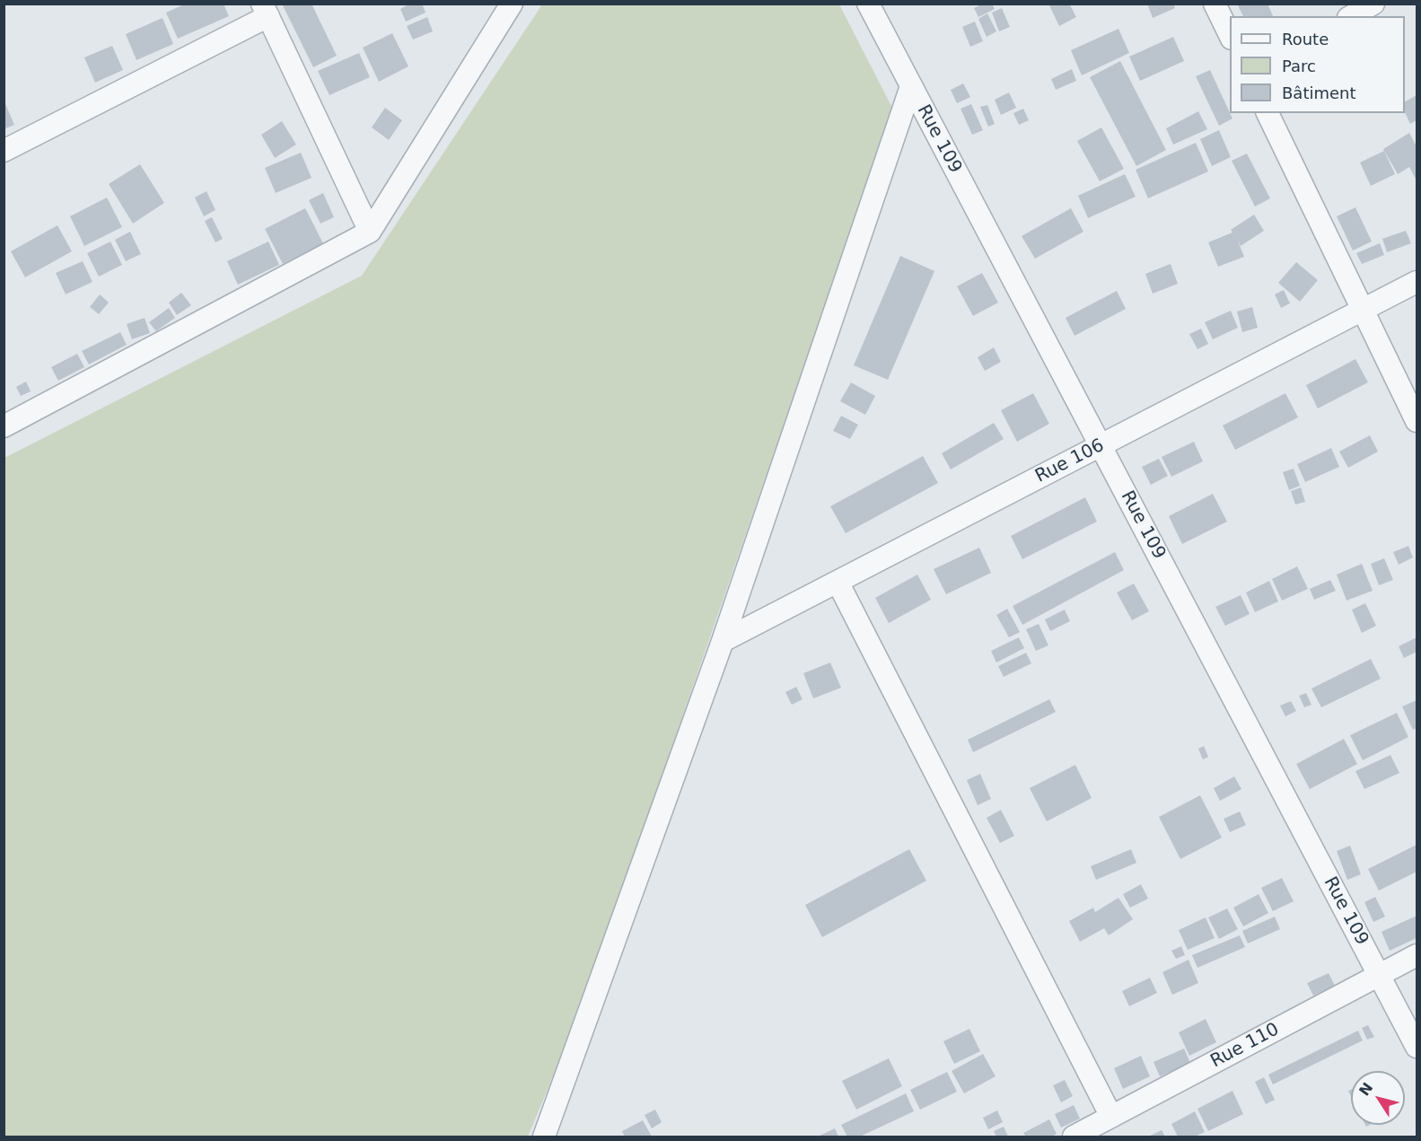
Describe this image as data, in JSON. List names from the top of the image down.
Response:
{
  "streets": {
    "street": ["Rue 109", "Rue 106", "Rue 110"]
  },
  "crossings": [
    ["Rue 109", "Rue 106"],
    ["Rue 109", "Rue 110"]
  ],
  "legend": ["Route", "Parc", "Bâtiment"],
  "north": "top left"
}
